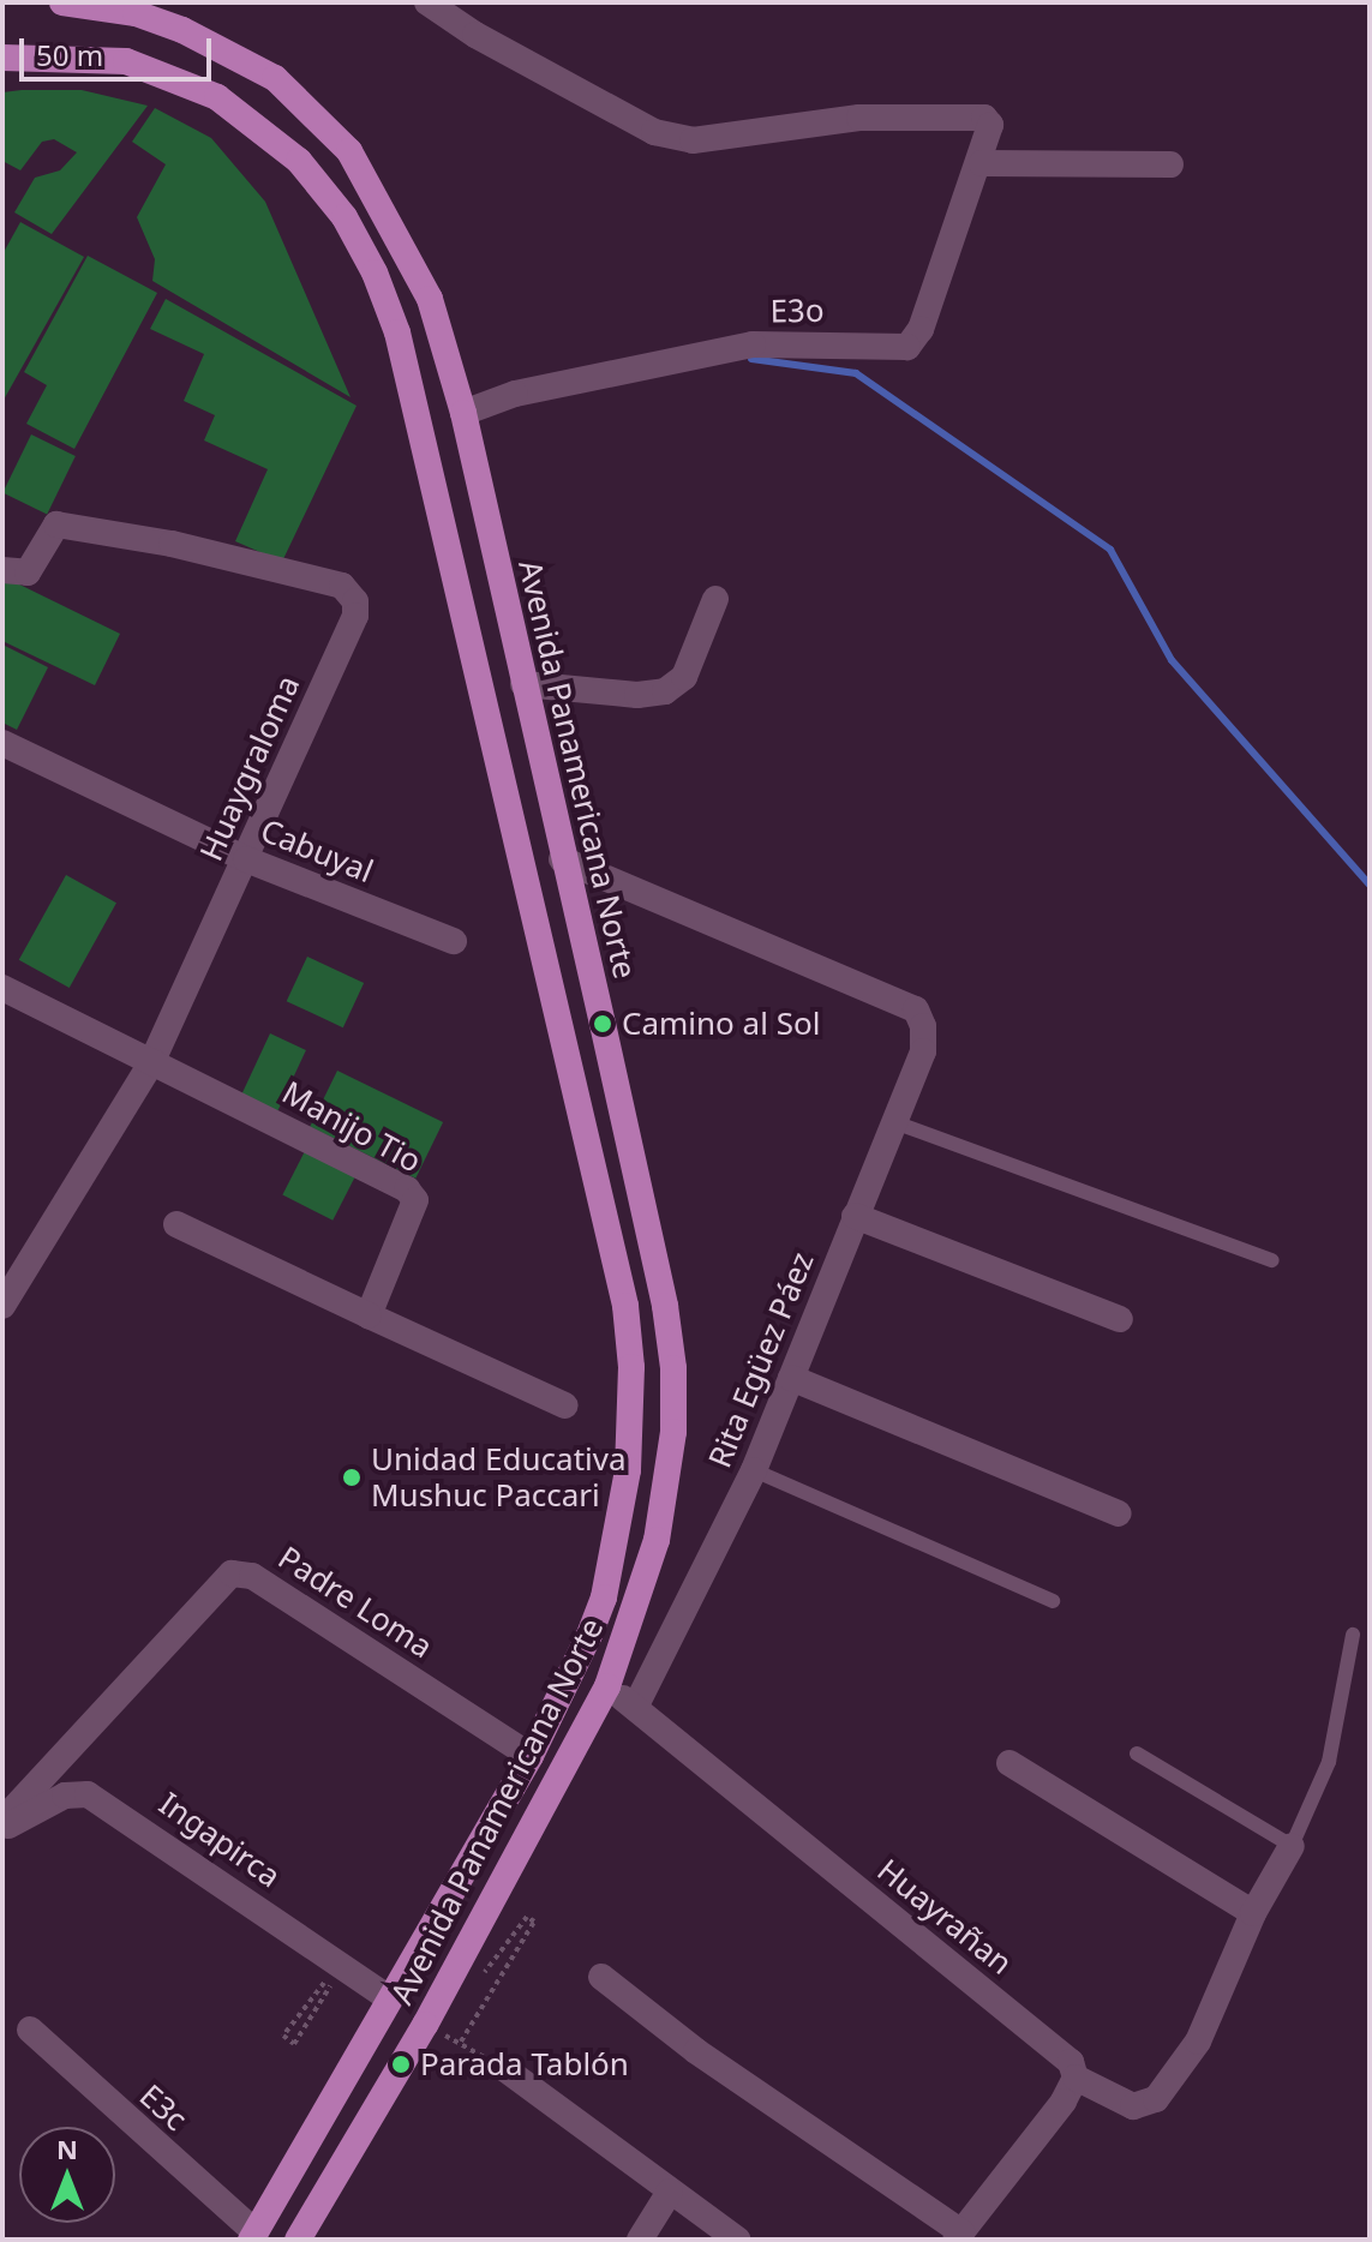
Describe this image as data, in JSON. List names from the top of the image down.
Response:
{
  "streets": {
    "highway": ["Avenida Panamericana Norte"],
    "street": [
      "E3o",
      "Huaygraloma",
      "Cabuyal",
      "Manijo Tio",
      "Rita Egüez Páez",
      "Padre Loma",
      "Ingapirca",
      "Huayrañan",
      "E3c"
    ]
  },
  "crossings": [
    ["E3o", "Avenida Panamericana Norte"],
    ["Huaygraloma", "Cabuyal"],
    ["Huaygraloma", "Manijo Tio"],
    ["Avenida Panamericana Norte", "Rita Egüez Páez"],
    ["Avenida Panamericana Norte", "Padre Loma"],
    ["Avenida Panamericana Norte", "Ingapirca"],
    ["Avenida Panamericana Norte", "Huayrañan"],
    ["Avenida Panamericana Norte", "E3c"],
    ["Rita Egüez Páez", "Huayrañan"]
  ],
  "places": ["Camino al Sol", "Unidad Educativa Mushuc Paccari", "Parada Tablón"],
  "scale_bar": "50 m",
  "north": "top"
}
